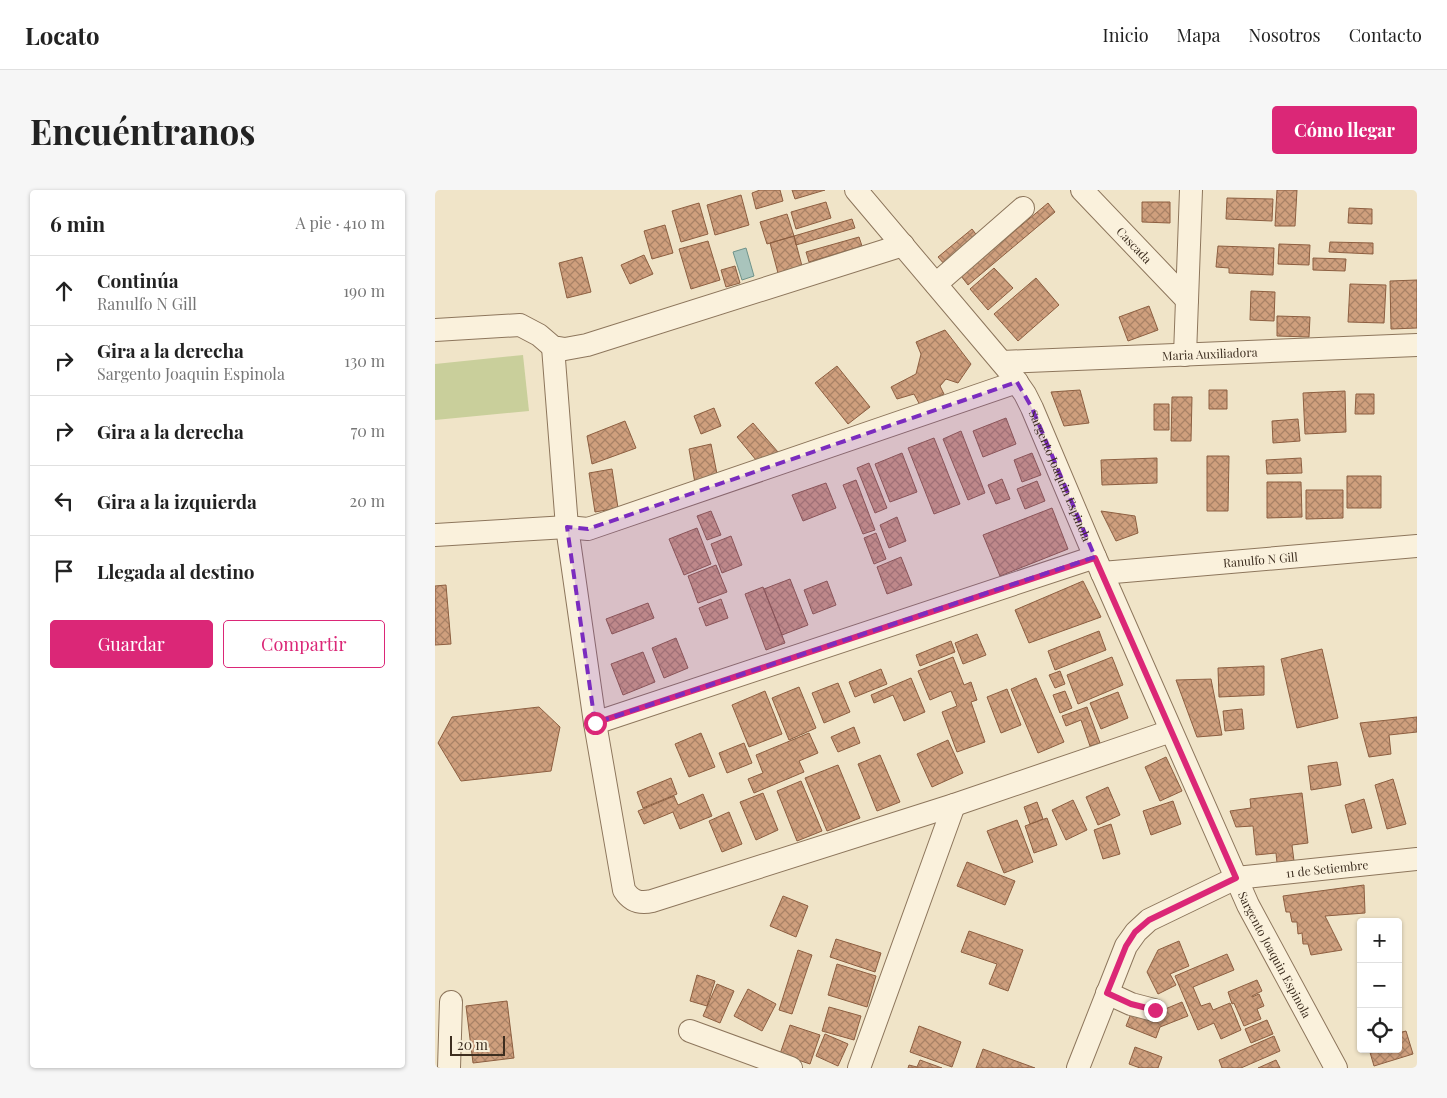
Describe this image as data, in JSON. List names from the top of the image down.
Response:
{
  "streets": {
    "street": [
      "Cascada",
      "Maria Auxiliadora",
      "Sargento Joaquin Espinola",
      "Ranulfo N Gill",
      "11 de Setiembre"
    ]
  },
  "crossings": [
    ["Maria Auxiliadora", "Sargento Joaquin Espinola"],
    ["Sargento Joaquin Espinola", "Ranulfo N Gill"],
    ["Sargento Joaquin Espinola", "11 de Setiembre"]
  ],
  "scale_bar": "20 m",
  "page": {
    "header": "Locato",
    "nav": [
      "Inicio",
      "Mapa",
      "Nosotros",
      "Contacto"
    ],
    "buttons": [
      "Cómo llegar",
      ["Guardar", "Compartir"]
    ],
    "title": "Encuéntranos",
    "heading": ["6 min", "A pie · 410 m"],
    "list": [
      ["Continúa", "Ranulfo N Gill", "190 m"],
      ["Gira a la derecha", "Sargento Joaquin Espinola", "130 m"],
      ["Gira a la derecha", "70 m"],
      ["Gira a la izquierda", "20 m"],
      "Llegada al destino"
    ],
    "map_buttons": ["+", "−"],
    "scale": "20 m"
  }
}
